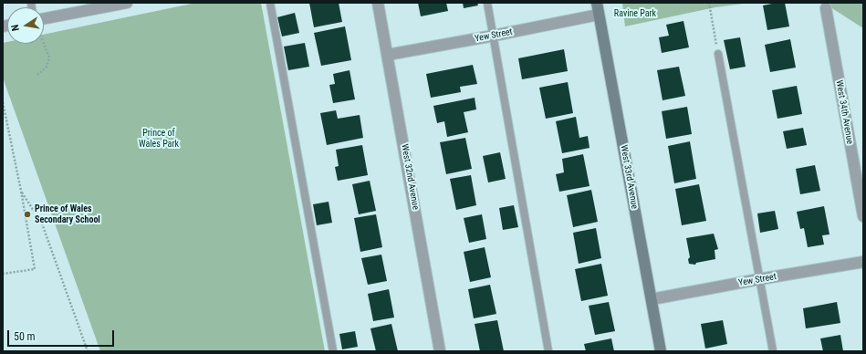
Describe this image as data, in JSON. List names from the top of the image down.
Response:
{
  "streets": {
    "street": [
      "Yew Street",
      "West 34th Avenue",
      "West 32nd Avenue",
      "West 33rd Avenue"
    ]
  },
  "crossings": [
    ["Yew Street", "West 32nd Avenue"],
    ["Yew Street", "West 33rd Avenue"]
  ],
  "parks": ["Ravine Park", "Prince of Wales Park"],
  "places": ["Prince of Wales Secondary School"],
  "scale_bar": "50 m",
  "north": "left"
}
